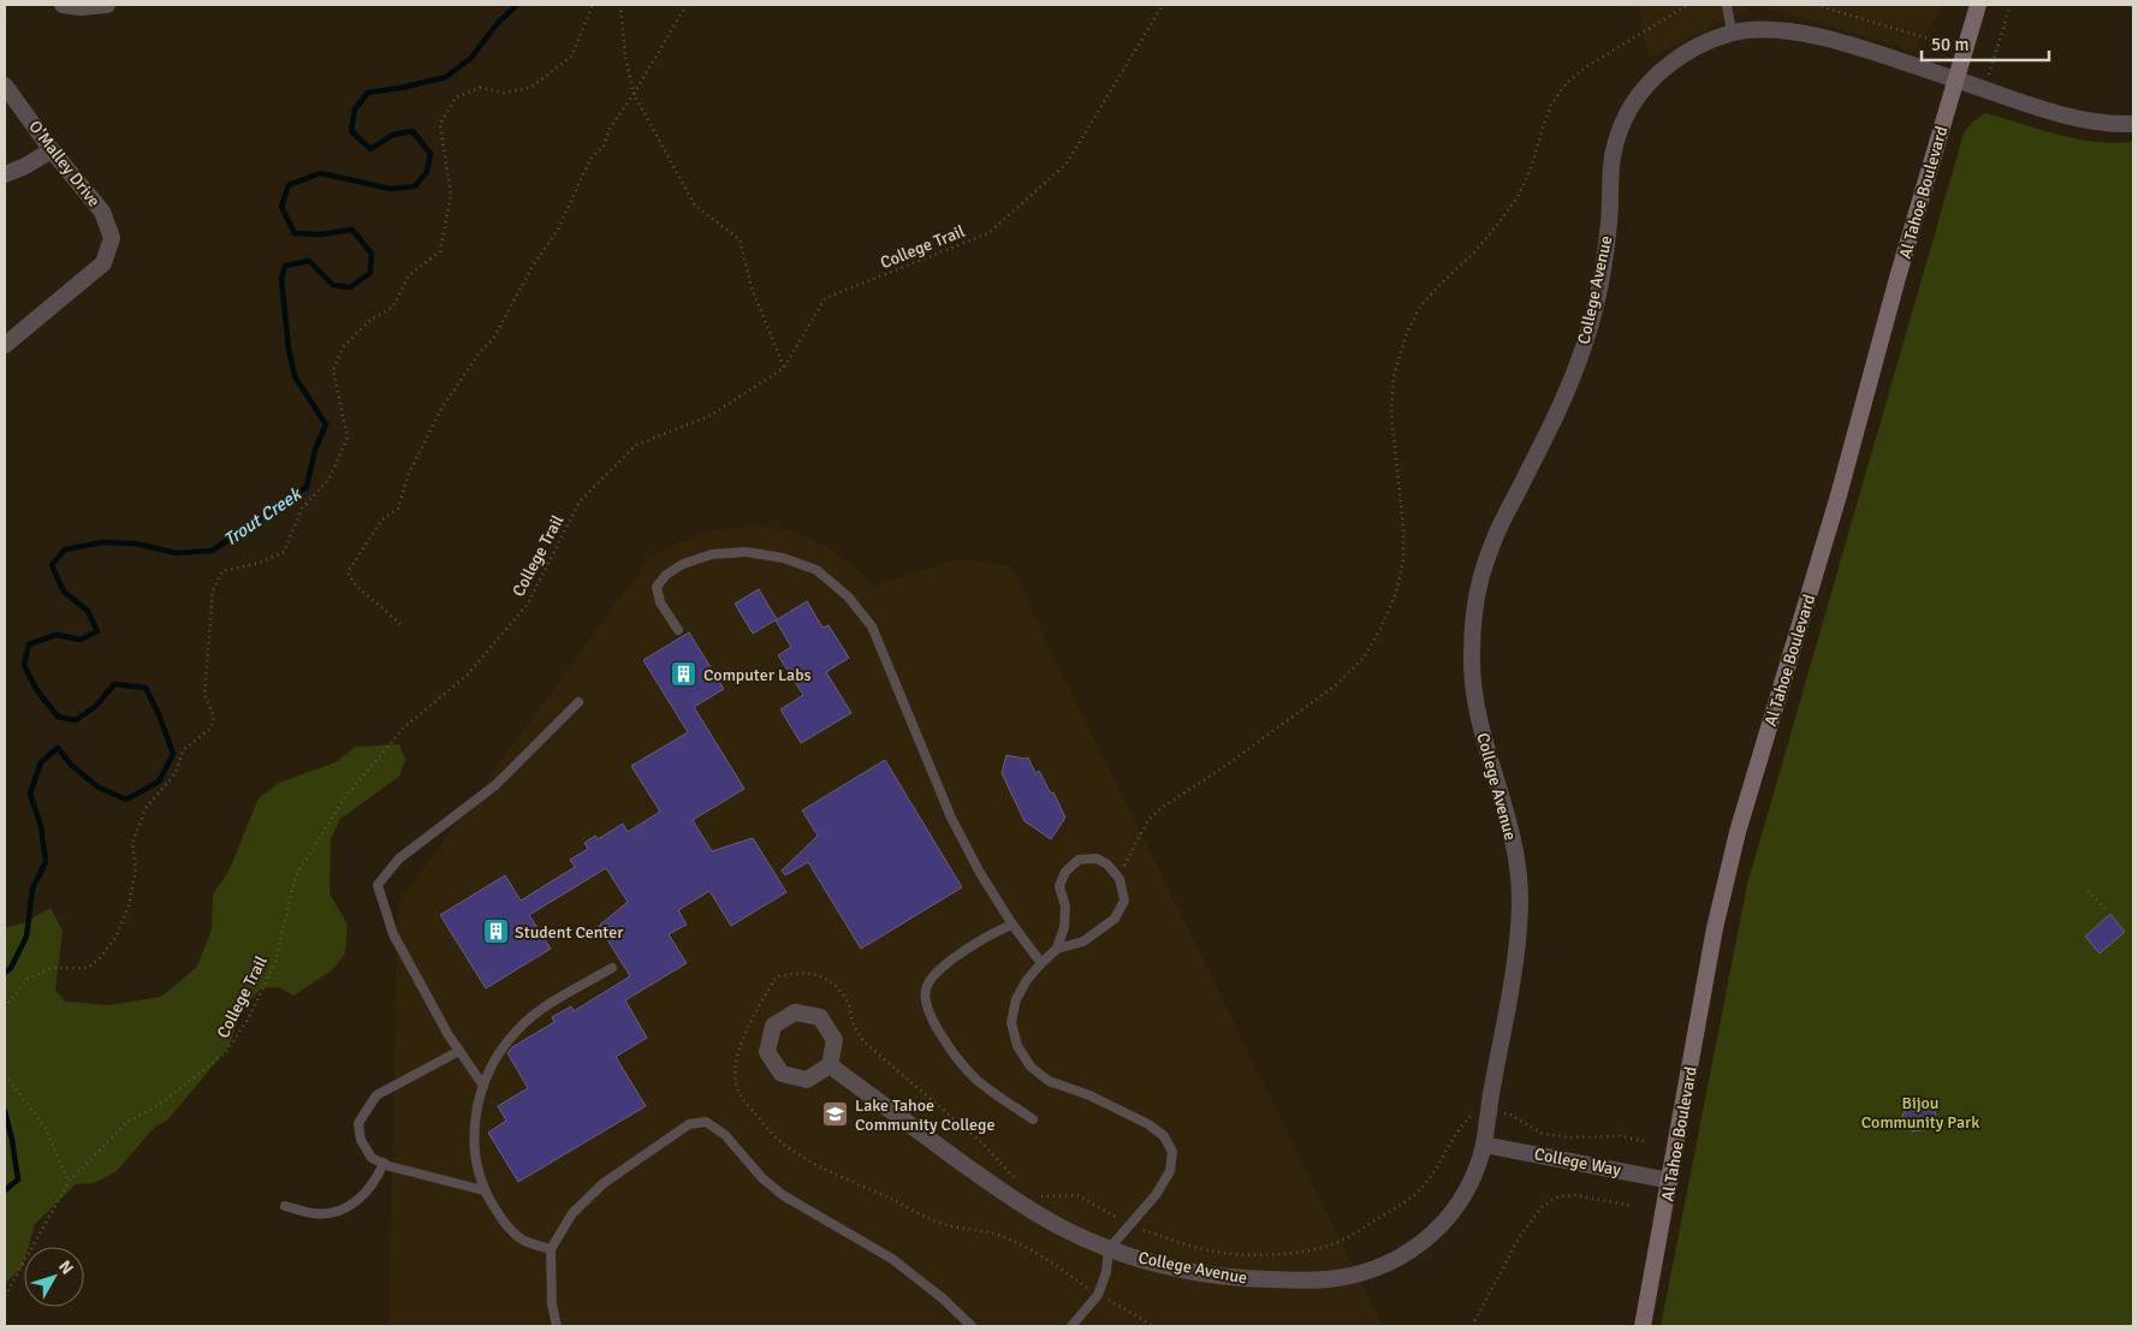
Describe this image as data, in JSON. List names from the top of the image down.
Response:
{
  "streets": {
    "main road": ["Al Tahoe Boulevard"],
    "street": ["O'Malley Drive", "College Avenue", "College Way"],
    "path": ["College Trail"]
  },
  "crossings": [
    ["Al Tahoe Boulevard", "College Avenue"],
    ["Al Tahoe Boulevard", "College Way"],
    ["College Avenue", "College Way"]
  ],
  "water": ["Trout Creek"],
  "parks": ["Bijou Community Park"],
  "places": {
    "building": ["Computer Labs", "Student Center"],
    "school or university": ["Lake Tahoe Community College"]
  },
  "scale_bar": "50 m",
  "north": "top right"
}
